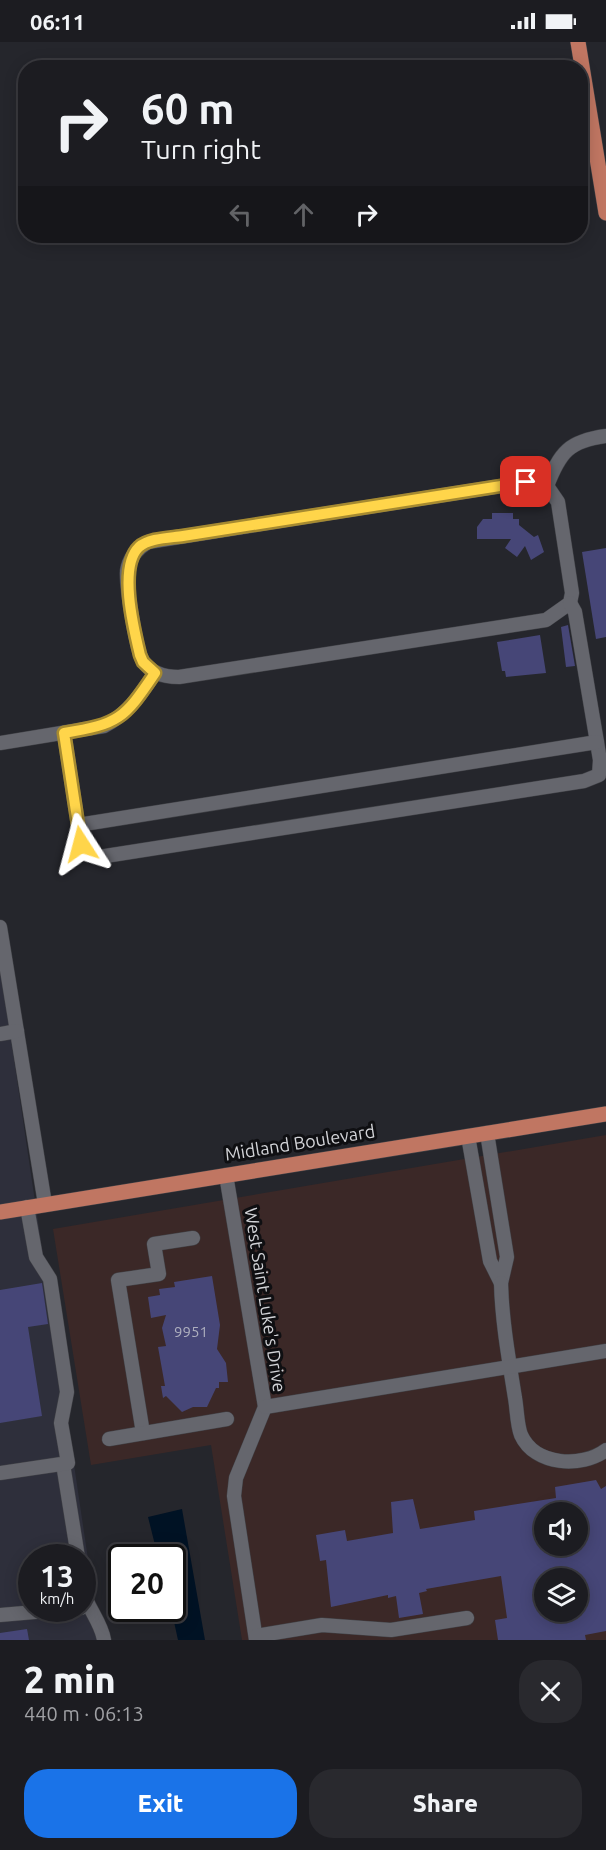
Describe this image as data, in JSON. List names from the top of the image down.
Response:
{
  "streets": {
    "main road": ["Midland Boulevard"],
    "street": ["West Saint Luke's Drive"]
  },
  "crossings": [
    ["Midland Boulevard", "West Saint Luke's Drive"]
  ],
  "house_numbers": ["9951"],
  "page": {
    "status": "06:11",
    "turn": ["60 m", "Turn right"],
    "speed": "13 km/h",
    "limit": "20",
    "heading": ["2 min", "440 m · 06:13"],
    "buttons": ["Exit", "Share"]
  }
}
